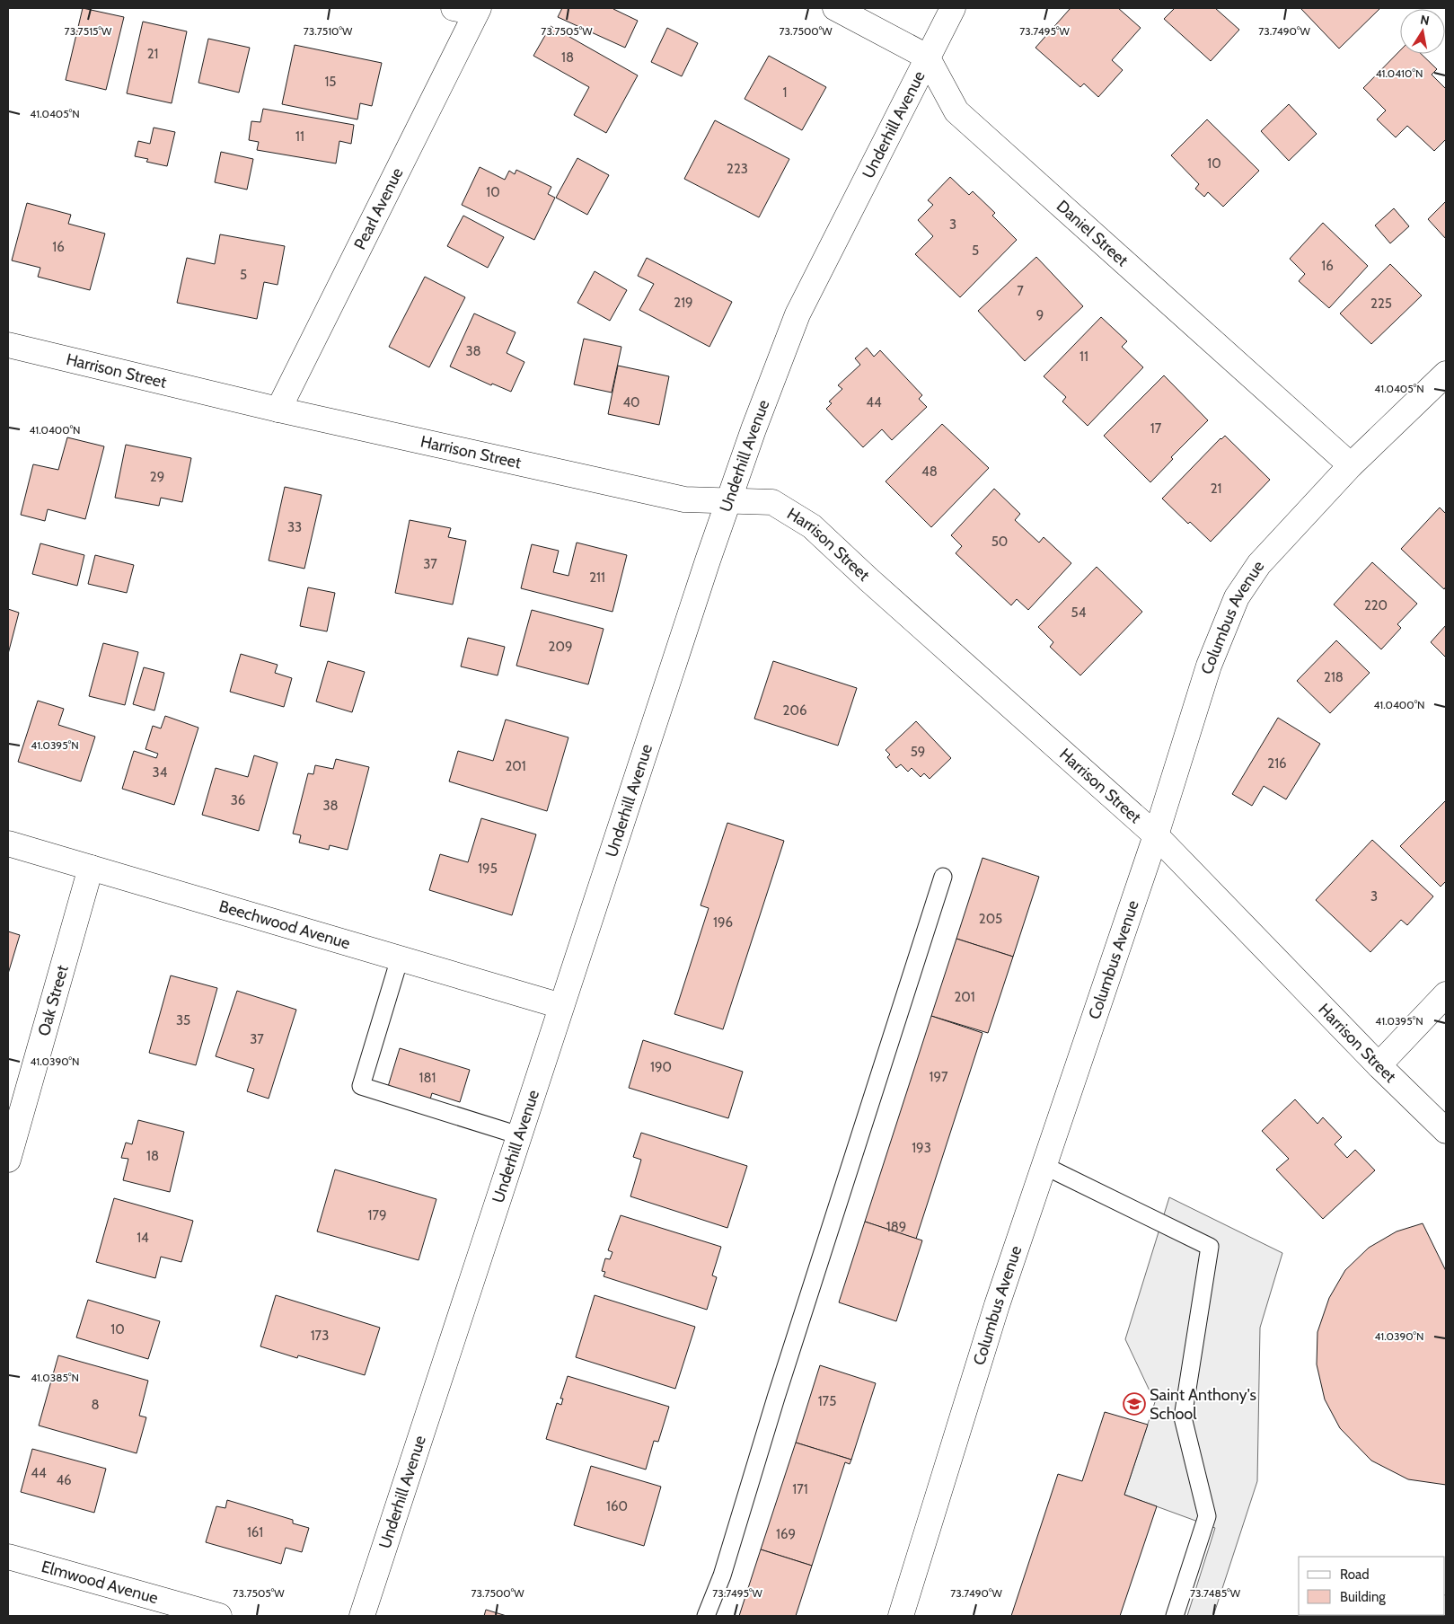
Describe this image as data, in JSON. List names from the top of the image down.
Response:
{
  "streets": {
    "street": [
      "Underhill Avenue",
      "Pearl Avenue",
      "Daniel Street",
      "Harrison Street",
      "Columbus Avenue",
      "Beechwood Avenue",
      "Oak Street",
      "Elmwood Avenue"
    ]
  },
  "crossings": [
    ["Underhill Avenue", "Daniel Street"],
    ["Underhill Avenue", "Harrison Street"],
    ["Underhill Avenue", "Beechwood Avenue"],
    ["Pearl Avenue", "Harrison Street"],
    ["Daniel Street", "Columbus Avenue"],
    ["Harrison Street", "Columbus Avenue"],
    ["Beechwood Avenue", "Oak Street"]
  ],
  "places": {
    "school or university": ["Saint Anthony's School"]
  },
  "house_numbers": [
    "21",
    "18",
    "15",
    "1",
    "11",
    "10",
    "223",
    "10",
    "3",
    "16",
    "5",
    "16",
    "5",
    "7",
    "219",
    "225",
    "9",
    "38",
    "11",
    "40",
    "44",
    "17",
    "48",
    "29",
    "21",
    "33",
    "50",
    "37",
    "211",
    "220",
    "54",
    "209",
    "218",
    "206",
    "59",
    "216",
    "201",
    "34",
    "36",
    "38",
    "195",
    "3",
    "205",
    "196",
    "201",
    "35",
    "37",
    "190",
    "197",
    "181",
    "193",
    "18",
    "179",
    "189",
    "14",
    "10",
    "173",
    "175",
    "8",
    "44",
    "46",
    "171",
    "160",
    "161",
    "169"
  ],
  "legend": ["Road", "Building"],
  "north": "top",
  "coordinates": [
    "73.7515°W",
    "73.7510°W",
    "73.7505°W",
    "73.7500°W",
    "73.7495°W",
    "73.7490°W",
    "41.0410°N",
    "41.0405°N",
    "41.0400°N",
    "41.0395°N",
    "41.0390°N",
    "41.0385°N",
    "73.7485°W"
  ]
}
